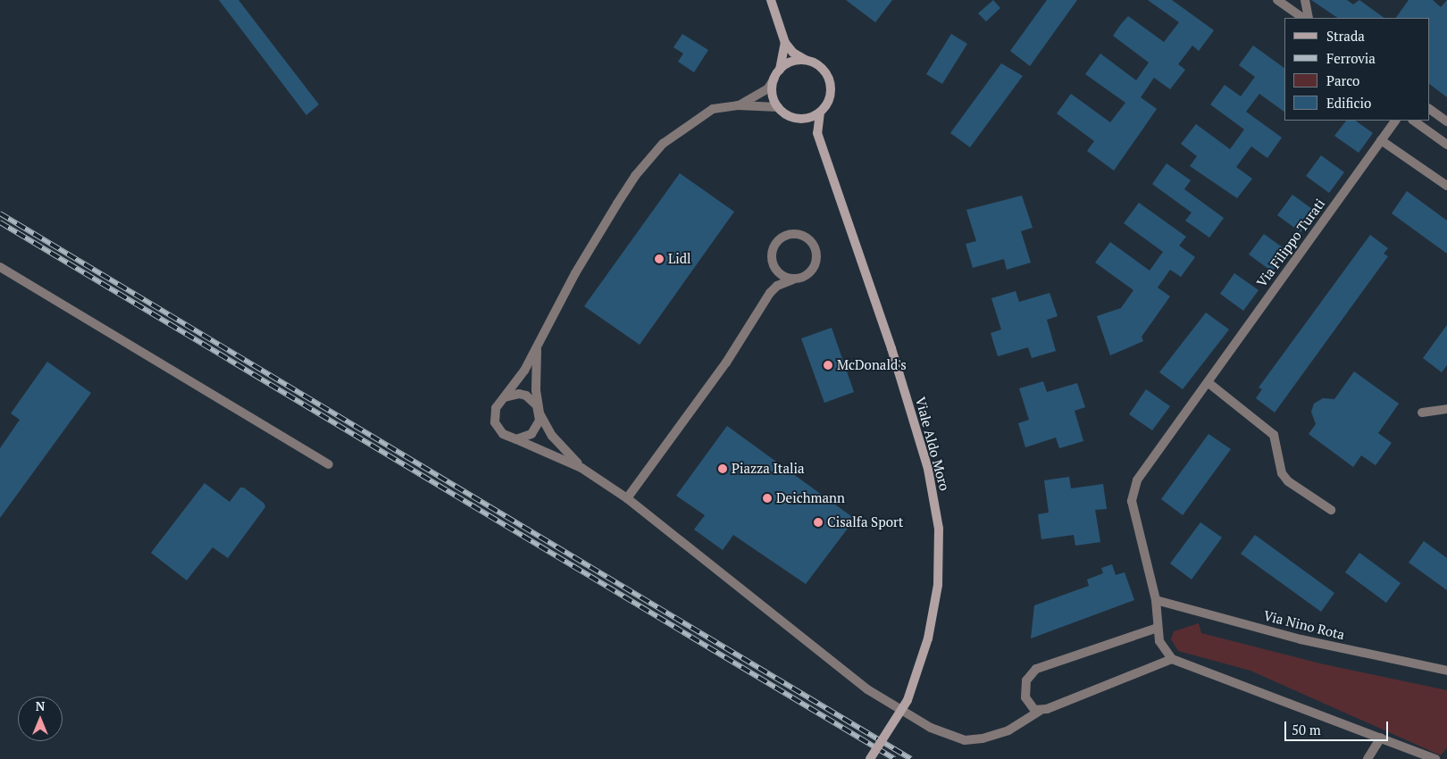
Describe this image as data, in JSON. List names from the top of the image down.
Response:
{
  "streets": {
    "main road": ["Viale Aldo Moro"],
    "street": ["Via Filippo Turati", "Via Nino Rota"]
  },
  "crossings": [
    ["Via Filippo Turati", "Via Nino Rota"]
  ],
  "places": [
    "Lidl",
    "McDonald's",
    "Piazza Italia",
    "Deichmann",
    "Cisalfa Sport"
  ],
  "legend": [
    "Strada",
    "Ferrovia",
    "Parco",
    "Edificio"
  ],
  "scale_bar": "50 m",
  "north": "top"
}
